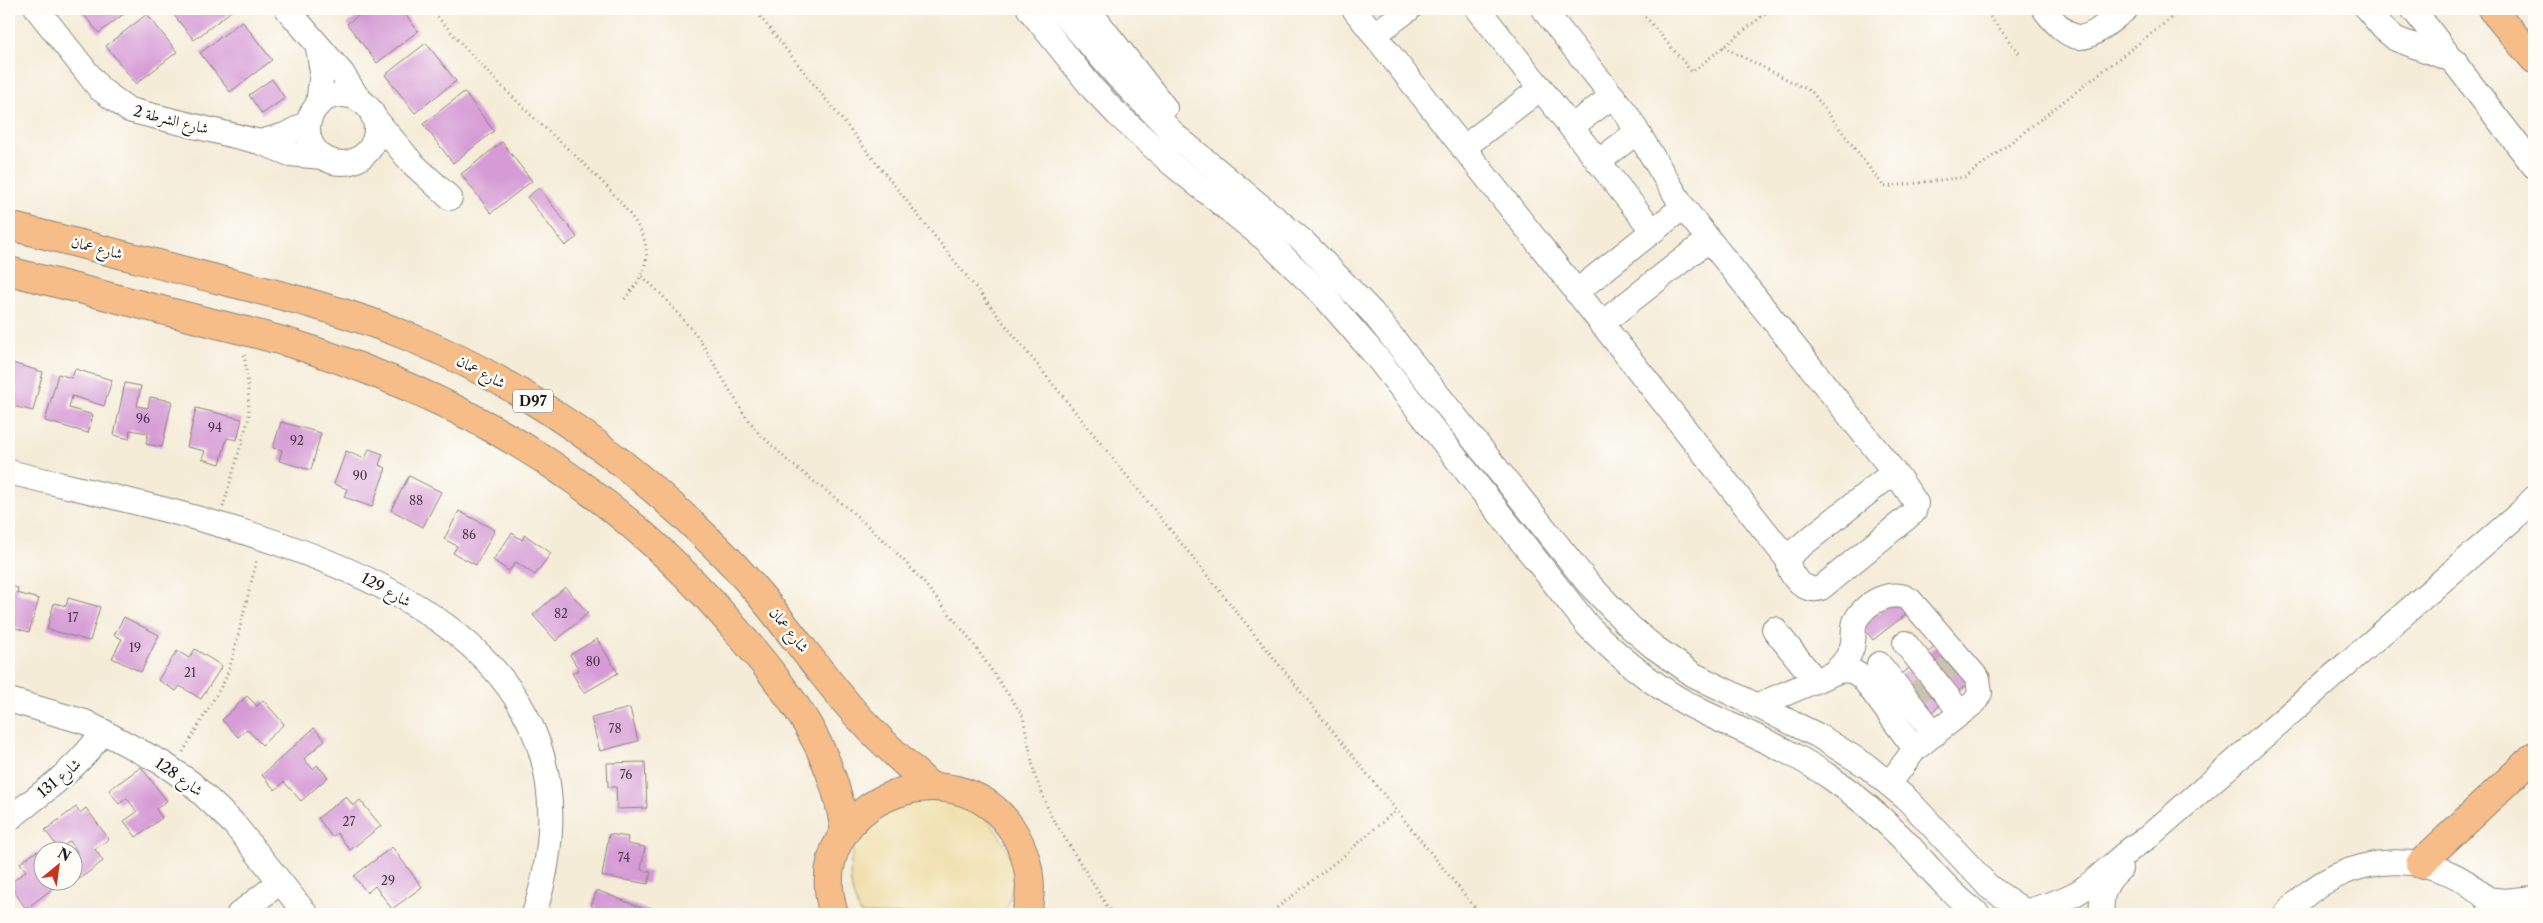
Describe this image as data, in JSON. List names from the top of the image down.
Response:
{
  "streets": {
    "main road": ["شارع عمان", "D97"],
    "street": [
      "شارع الشرطة 2",
      "شارع 129",
      "شارع 128",
      "شارع 131"
    ]
  },
  "crossings": [
    ["شارع 128", "شارع 131"]
  ],
  "house_numbers": [
    "96",
    "94",
    "92",
    "90",
    "88",
    "86",
    "82",
    "17",
    "19",
    "80",
    "21",
    "78",
    "76",
    "27",
    "74",
    "29"
  ],
  "north": "top right"
}
